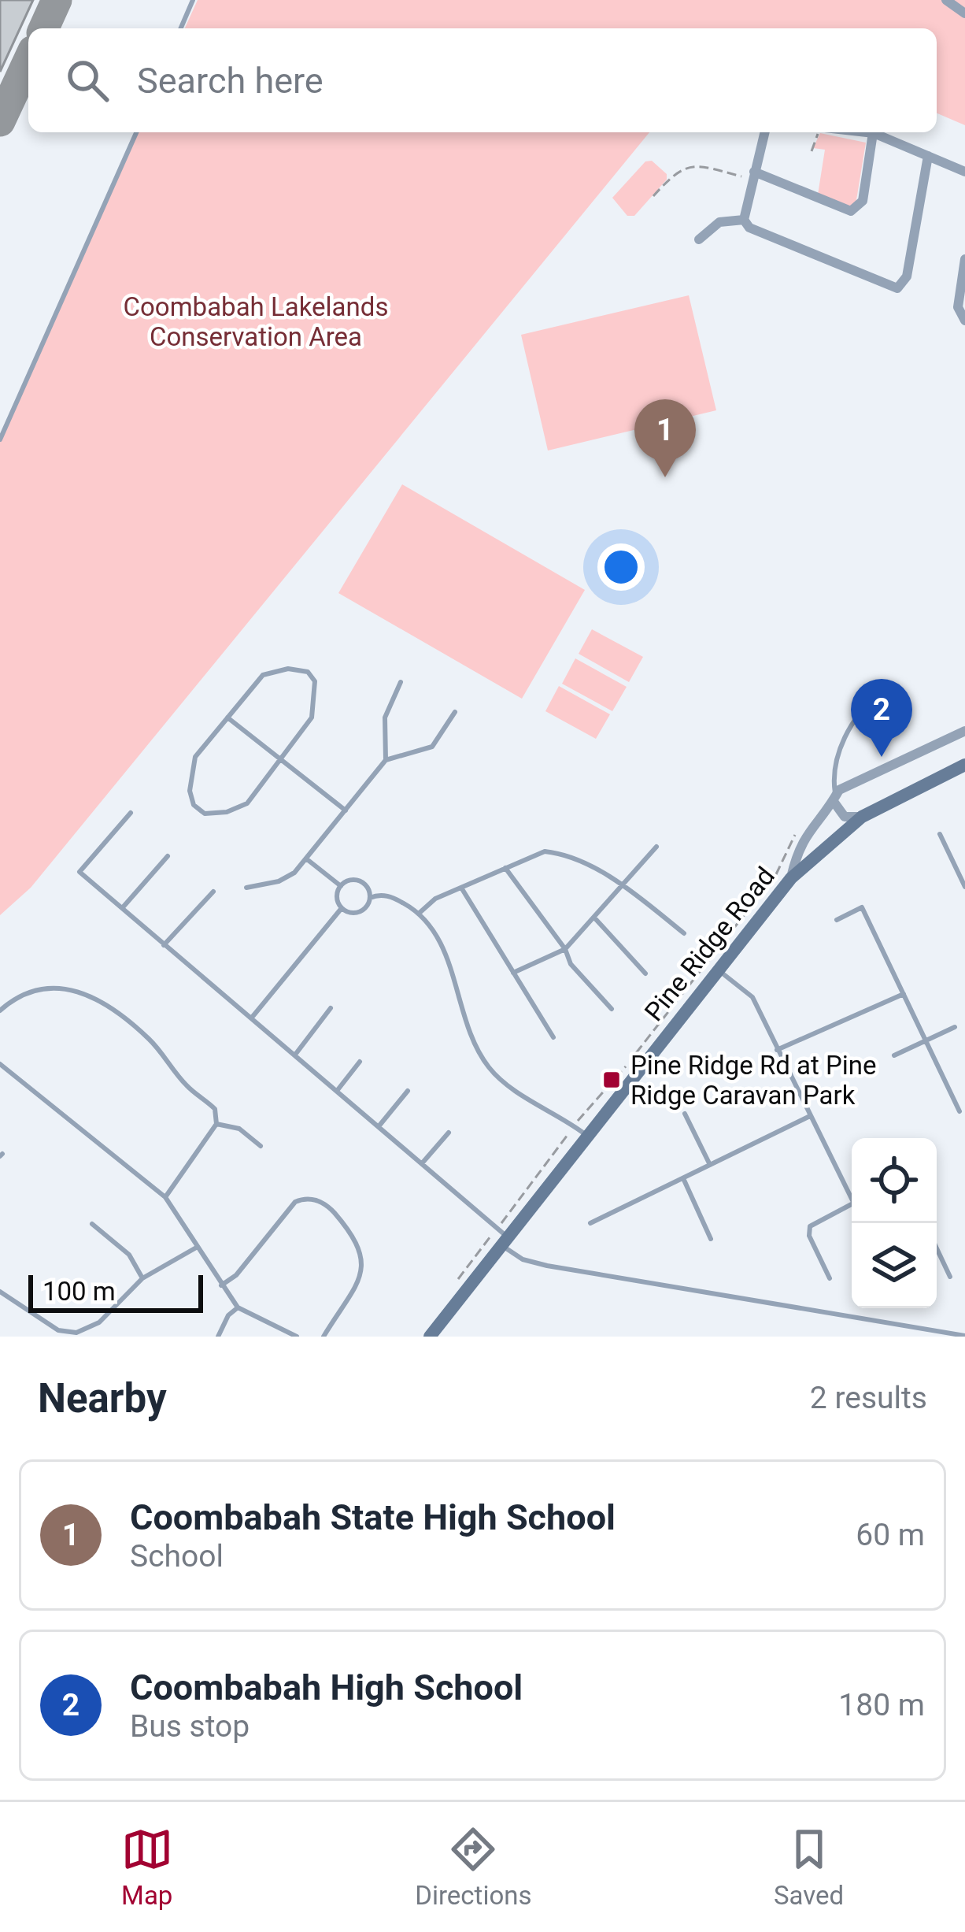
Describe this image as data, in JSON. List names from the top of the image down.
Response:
{
  "streets": {
    "street": ["Pine Ridge Road"]
  },
  "parks": ["Coombabah Lakelands Conservation Area"],
  "places": {
    "transit": ["Pine Ridge Rd at Pine Ridge Caravan Park"]
  },
  "scale_bar": "100 m",
  "page": {
    "search": "Search here",
    "pins": ["1", "2"],
    "scale": "100 m",
    "heading": ["Nearby", "2 results"],
    "list": [
      {
        "mark": "1",
        "name": "Coombabah State High School",
        "note": "School",
        "value": "60 m"
      },
      {
        "mark": "2",
        "name": "Coombabah High School",
        "note": "Bus stop",
        "value": "180 m"
      }
    ],
    "nav": ["Map", "Directions", "Saved"]
  }
}
